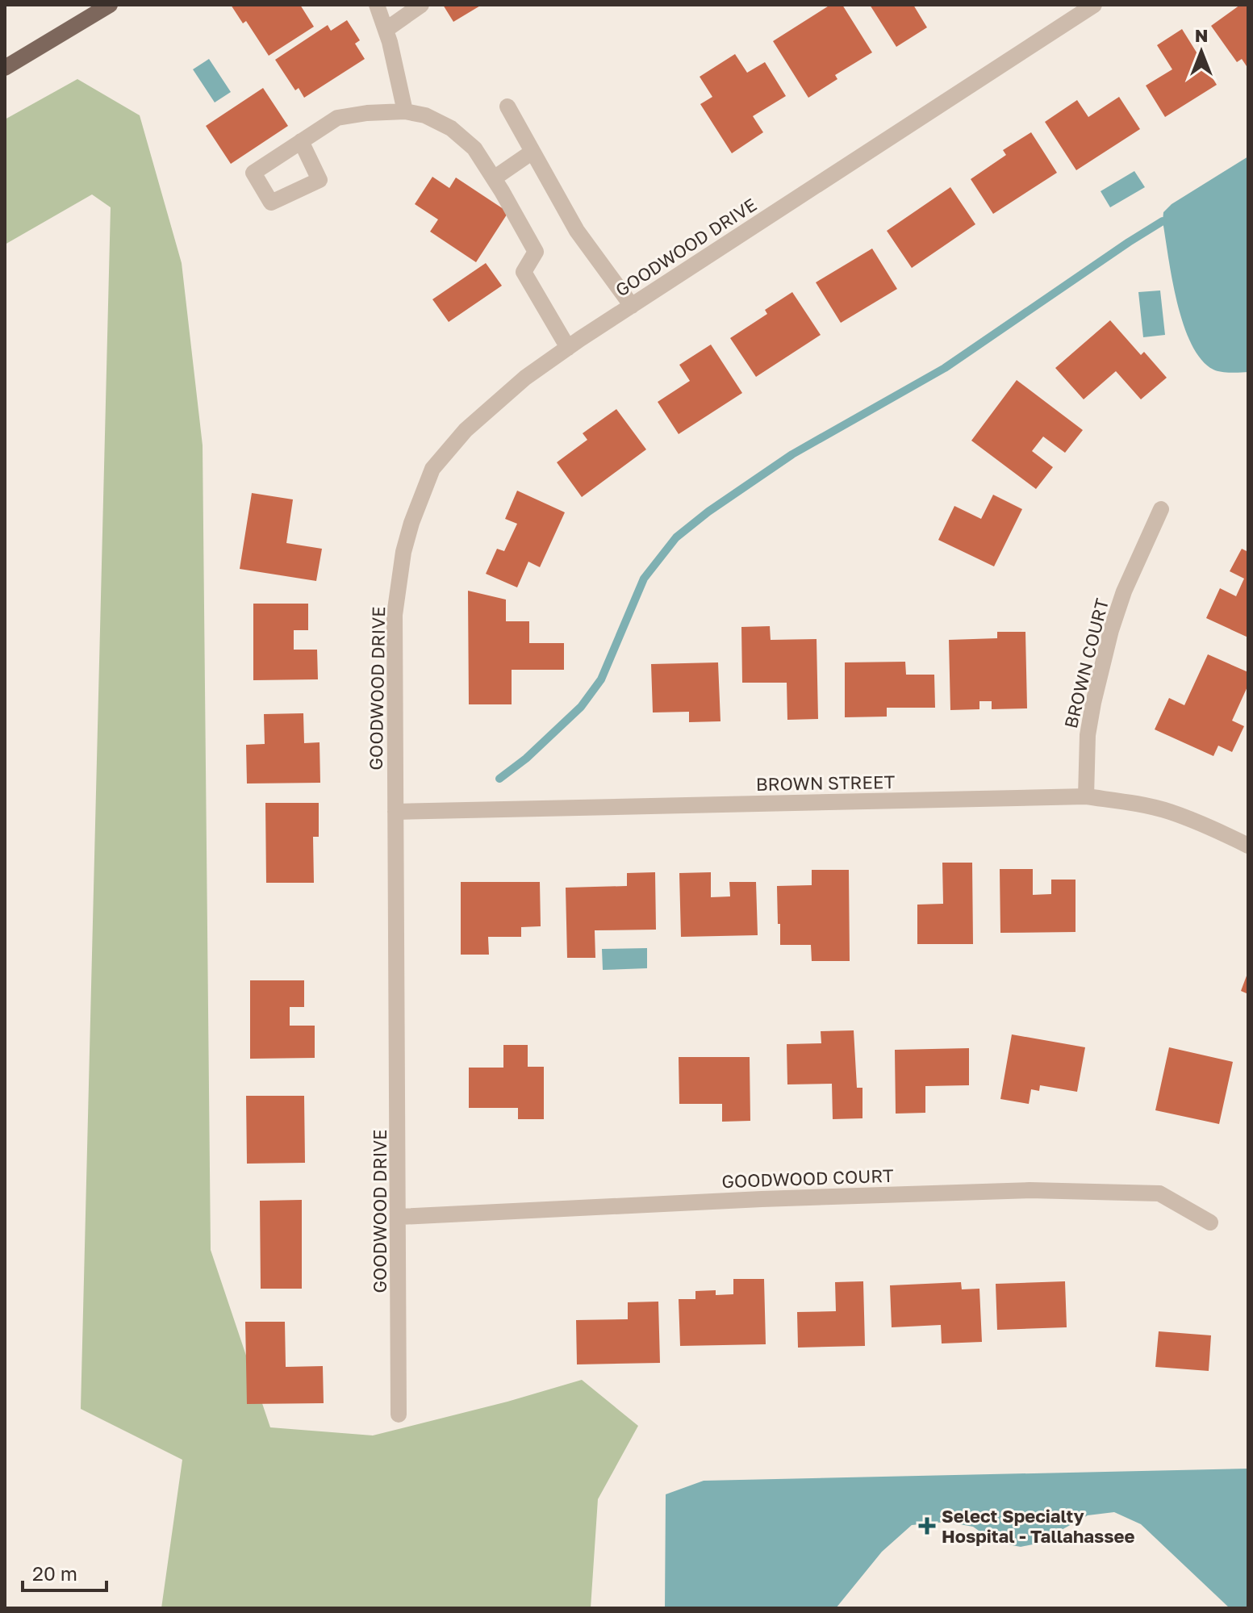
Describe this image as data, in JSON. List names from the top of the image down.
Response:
{
  "streets": {
    "street": [
      "GOODWOOD DRIVE",
      "BROWN COURT",
      "BROWN STREET",
      "GOODWOOD COURT"
    ]
  },
  "crossings": [
    ["GOODWOOD DRIVE", "BROWN STREET"],
    ["GOODWOOD DRIVE", "GOODWOOD COURT"],
    ["BROWN COURT", "BROWN STREET"]
  ],
  "places": {
    "health": ["Select Specialty Hospital - Tallahassee"]
  },
  "scale_bar": "20 m",
  "north": "top"
}
